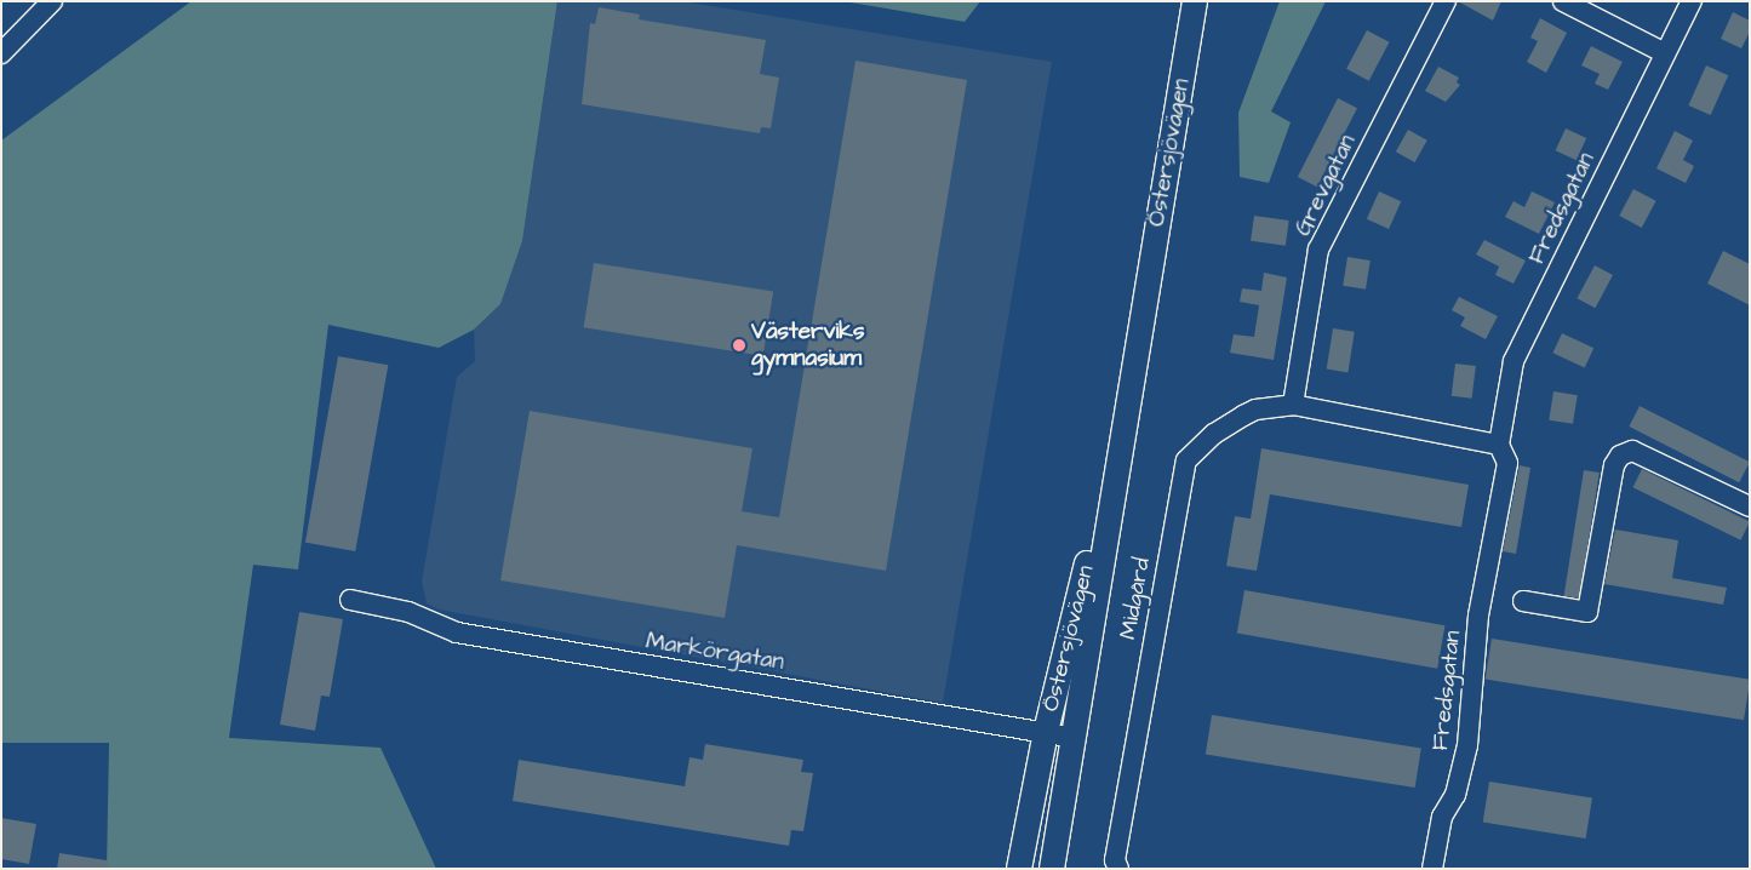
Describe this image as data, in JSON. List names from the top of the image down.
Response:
{
  "streets": {
    "main road": ["Östersjövägen"],
    "street": [
      "Grevgatan",
      "Fredsgatan",
      "Midgård",
      "Markörgatan"
    ]
  },
  "crossings": [
    ["Östersjövägen", "Markörgatan"],
    ["Grevgatan", "Midgård"]
  ],
  "places": ["Västerviks gymnasium"]
}
